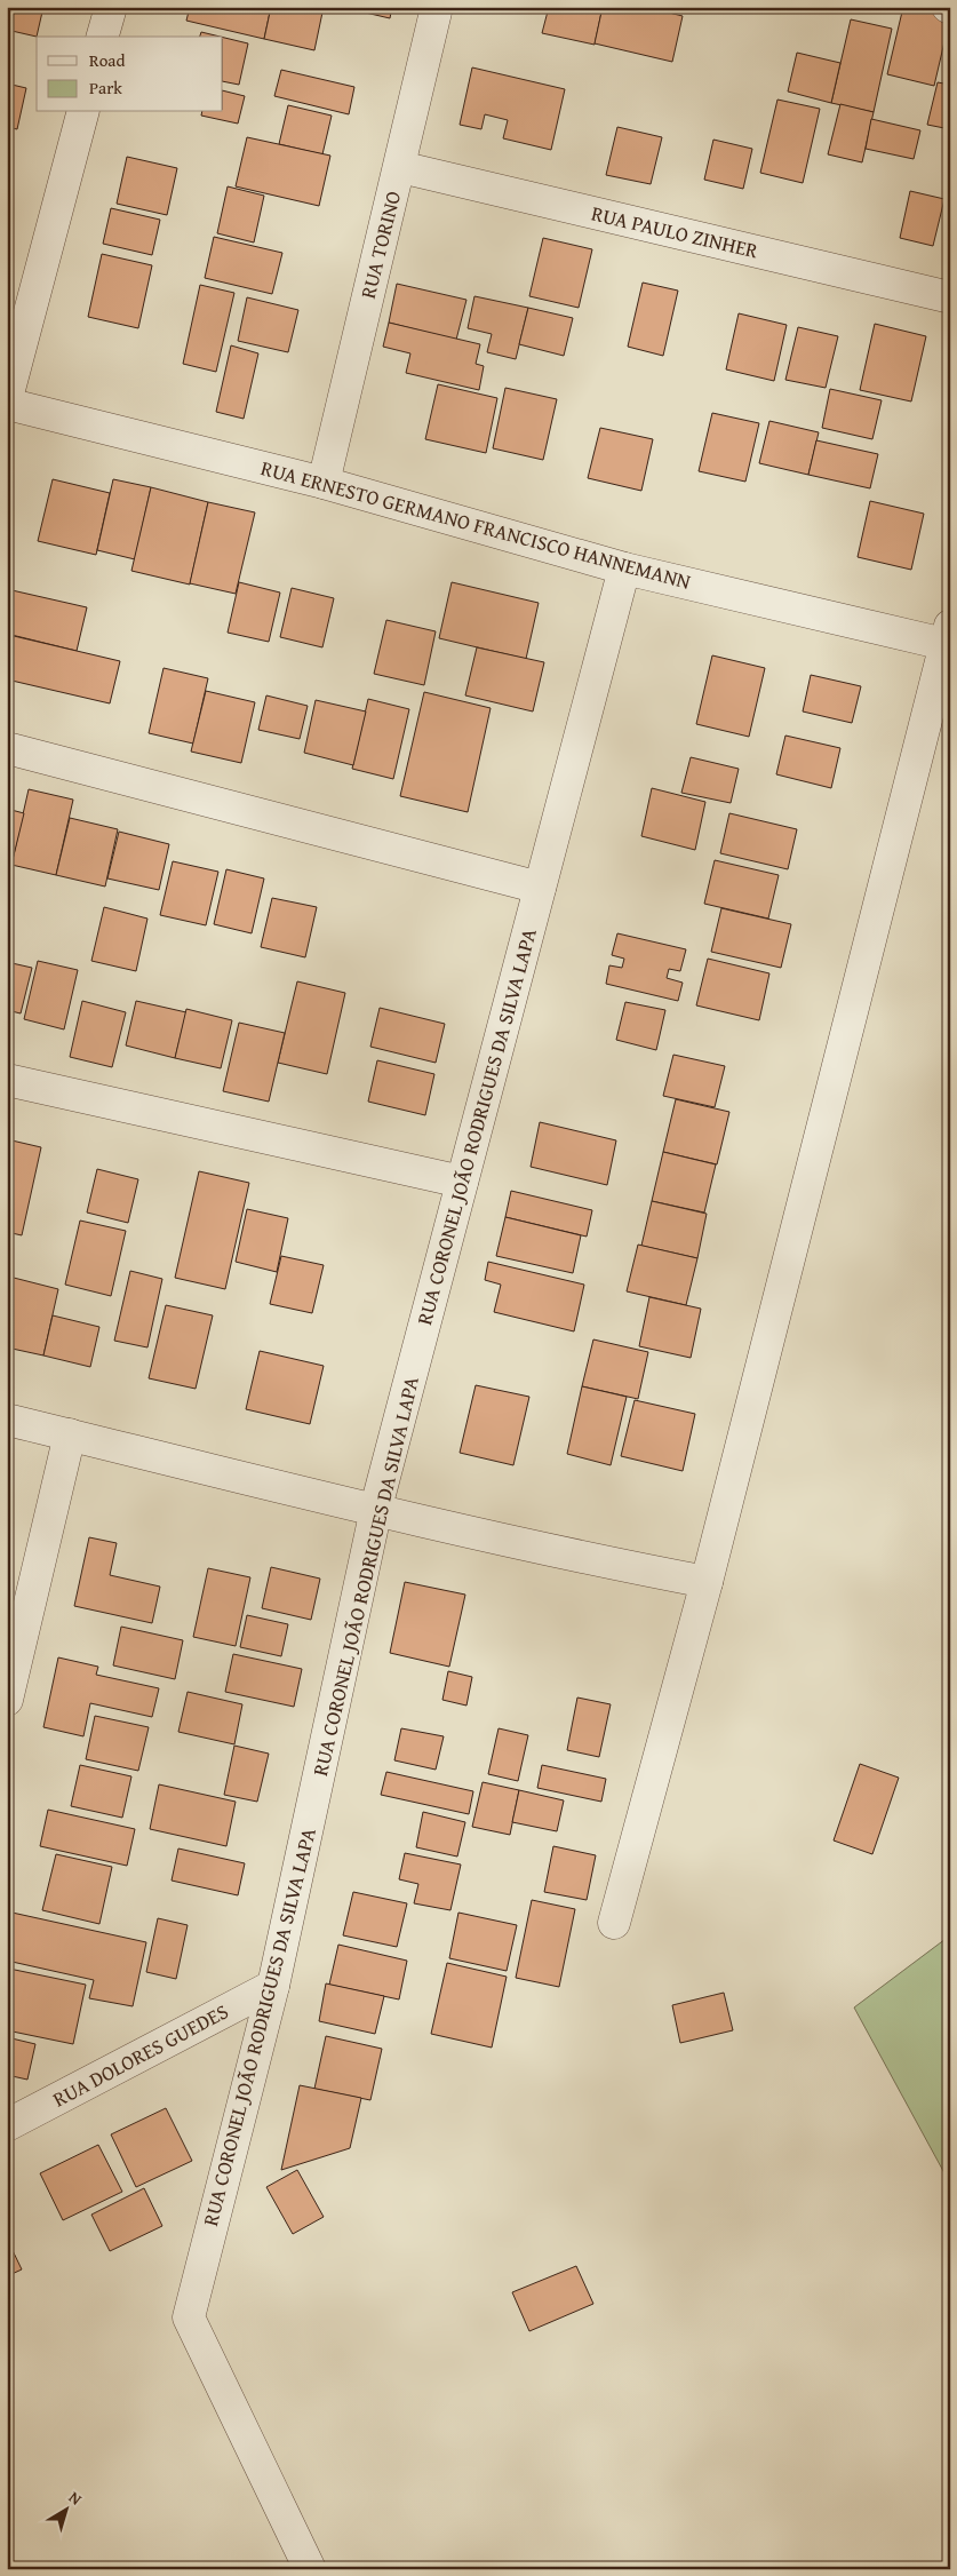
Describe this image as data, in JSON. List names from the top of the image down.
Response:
{
  "streets": {
    "street": [
      "RUA PAULO ZINHER",
      "RUA TORINO",
      "RUA ERNESTO GERMANO FRANCISCO HANNEMANN",
      "RUA CORONEL JOÃO RODRIGUES DA SILVA LAPA",
      "RUA DOLORES GUEDES"
    ]
  },
  "crossings": [
    ["RUA PAULO ZINHER", "RUA TORINO"],
    ["RUA TORINO", "RUA ERNESTO GERMANO FRANCISCO HANNEMANN"],
    ["RUA ERNESTO GERMANO FRANCISCO HANNEMANN", "RUA CORONEL JOÃO RODRIGUES DA SILVA LAPA"],
    ["RUA CORONEL JOÃO RODRIGUES DA SILVA LAPA", "RUA DOLORES GUEDES"]
  ],
  "legend": ["Road", "Park"],
  "north": "top right"
}
